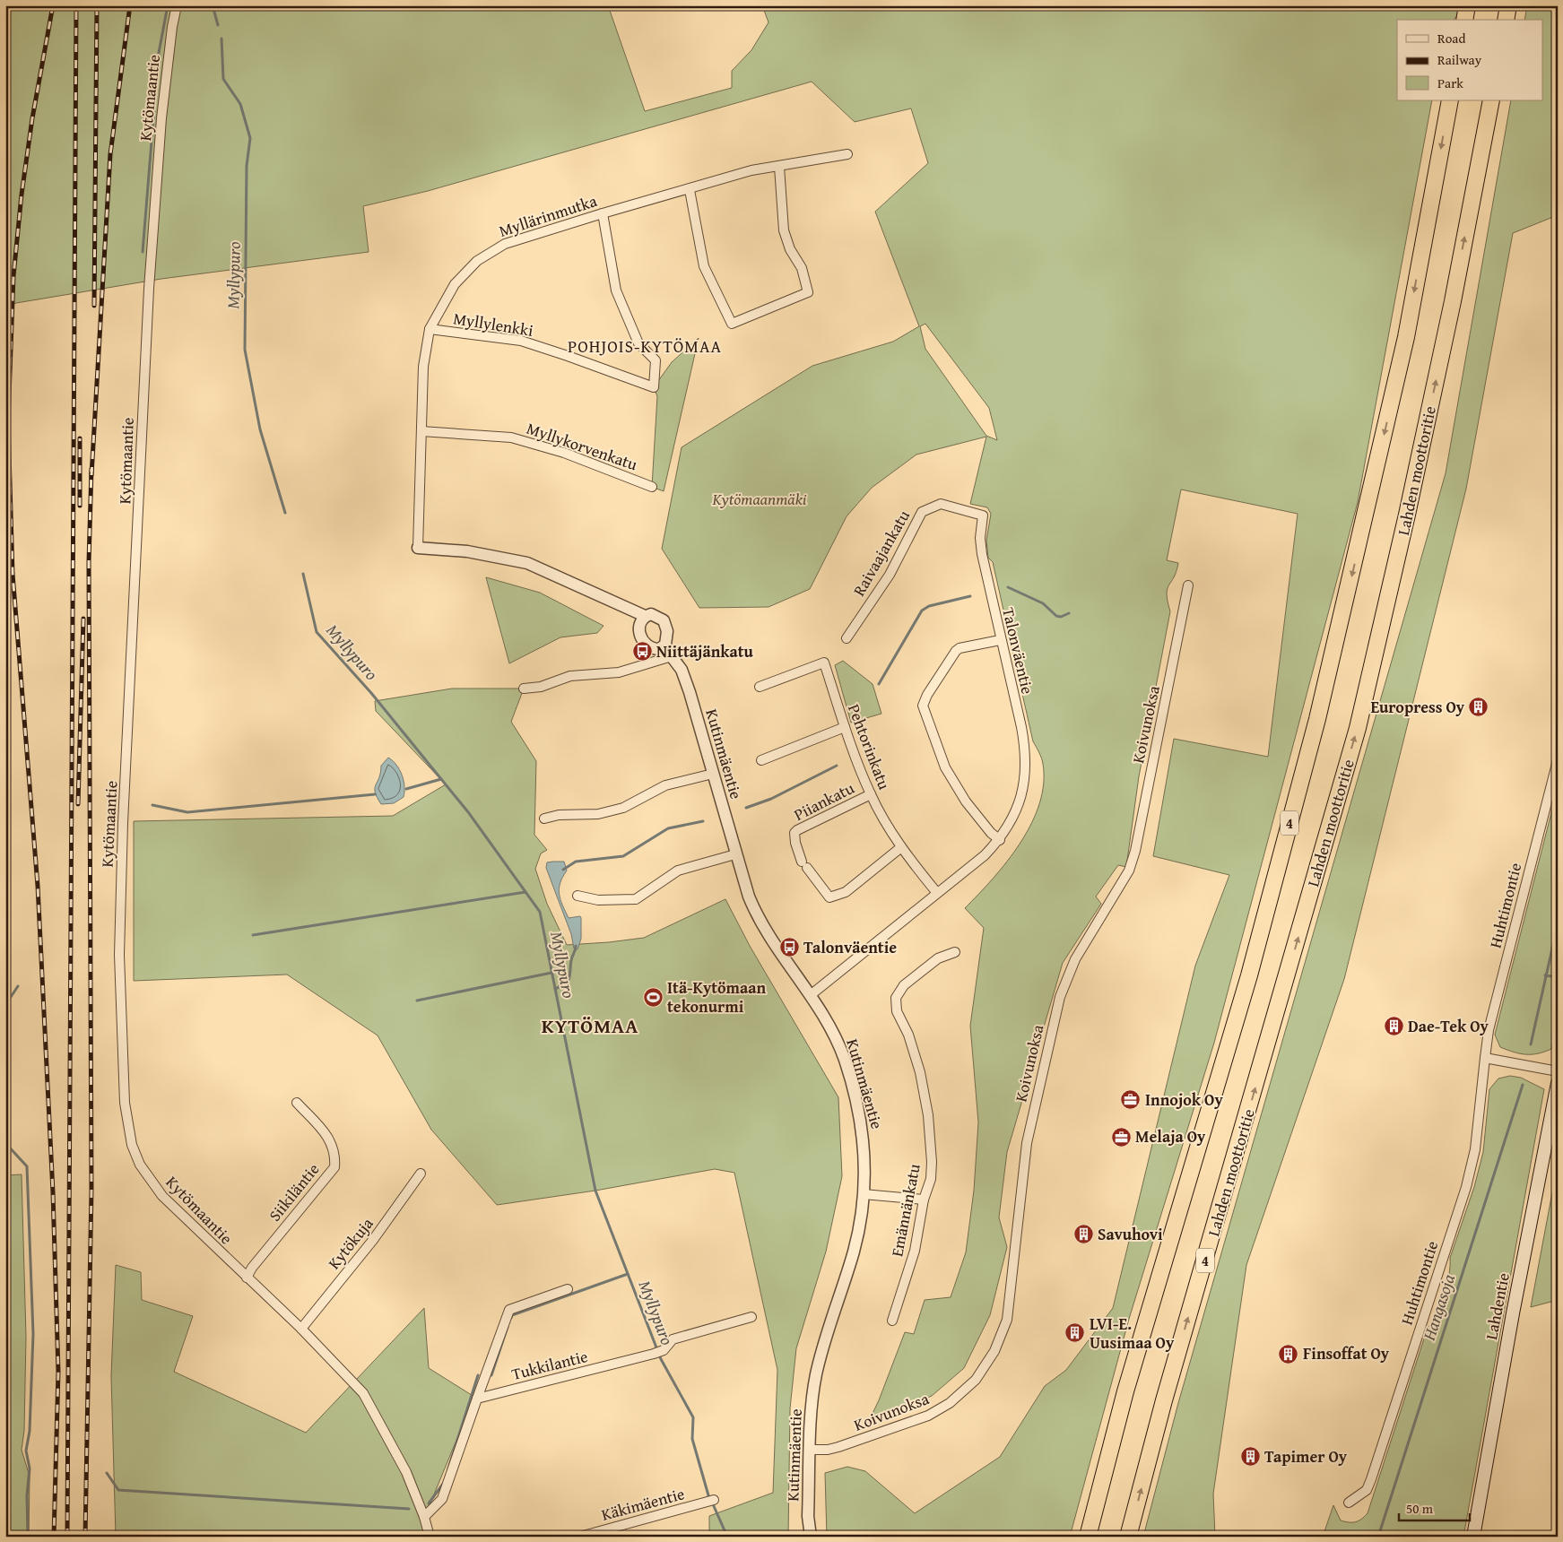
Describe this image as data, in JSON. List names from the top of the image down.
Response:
{
  "streets": {
    "highway": ["Lahden moottoritie", "4"],
    "main road": ["Lahdentie"],
    "street": [
      "Kytömaantie",
      "Myllärinmutka",
      "Myllylenkki",
      "Myllykorvenkatu",
      "Raivaajankatu",
      "Talonväentie",
      "Koivunoksa",
      "Pehtorinkatu",
      "Kutinmäentie",
      "Piiankatu",
      "Huhtimontie",
      "Siikiläntie",
      "Emännänkatu",
      "Kytökuja",
      "Tukkilantie",
      "Käkimäentie"
    ]
  },
  "crossings": [
    ["Kytömaantie", "Siikiläntie"],
    ["Kytömaantie", "Kytökuja"],
    ["Myllärinmutka", "Myllylenkki"],
    ["Myllärinmutka", "Myllykorvenkatu"],
    ["Raivaajankatu", "Talonväentie"],
    ["Talonväentie", "Pehtorinkatu"],
    ["Talonväentie", "Kutinmäentie"],
    ["Koivunoksa", "Kutinmäentie"],
    ["Pehtorinkatu", "Piiankatu"]
  ],
  "districts": ["POHJOIS-KYTÖMAA", "KYTÖMAA"],
  "water": ["Myllypuro", "Hangasoja"],
  "parks": ["Kytömaanmäki"],
  "places": {
    "bus stop": ["Niittäjänkatu", "Talonväentie"],
    "building": [
      "Europress Oy",
      "Dae-Tek Oy",
      "Savuhovi",
      "LVI-E. Uusimaa Oy",
      "Finsoffat Oy",
      "Tapimer Oy"
    ],
    "sports": ["Itä-Kytömaan tekonurmi"],
    "office": ["Innojok Oy", "Melaja Oy"]
  },
  "legend": ["Road", "Railway", "Park"],
  "scale_bar": "50 m"
}
